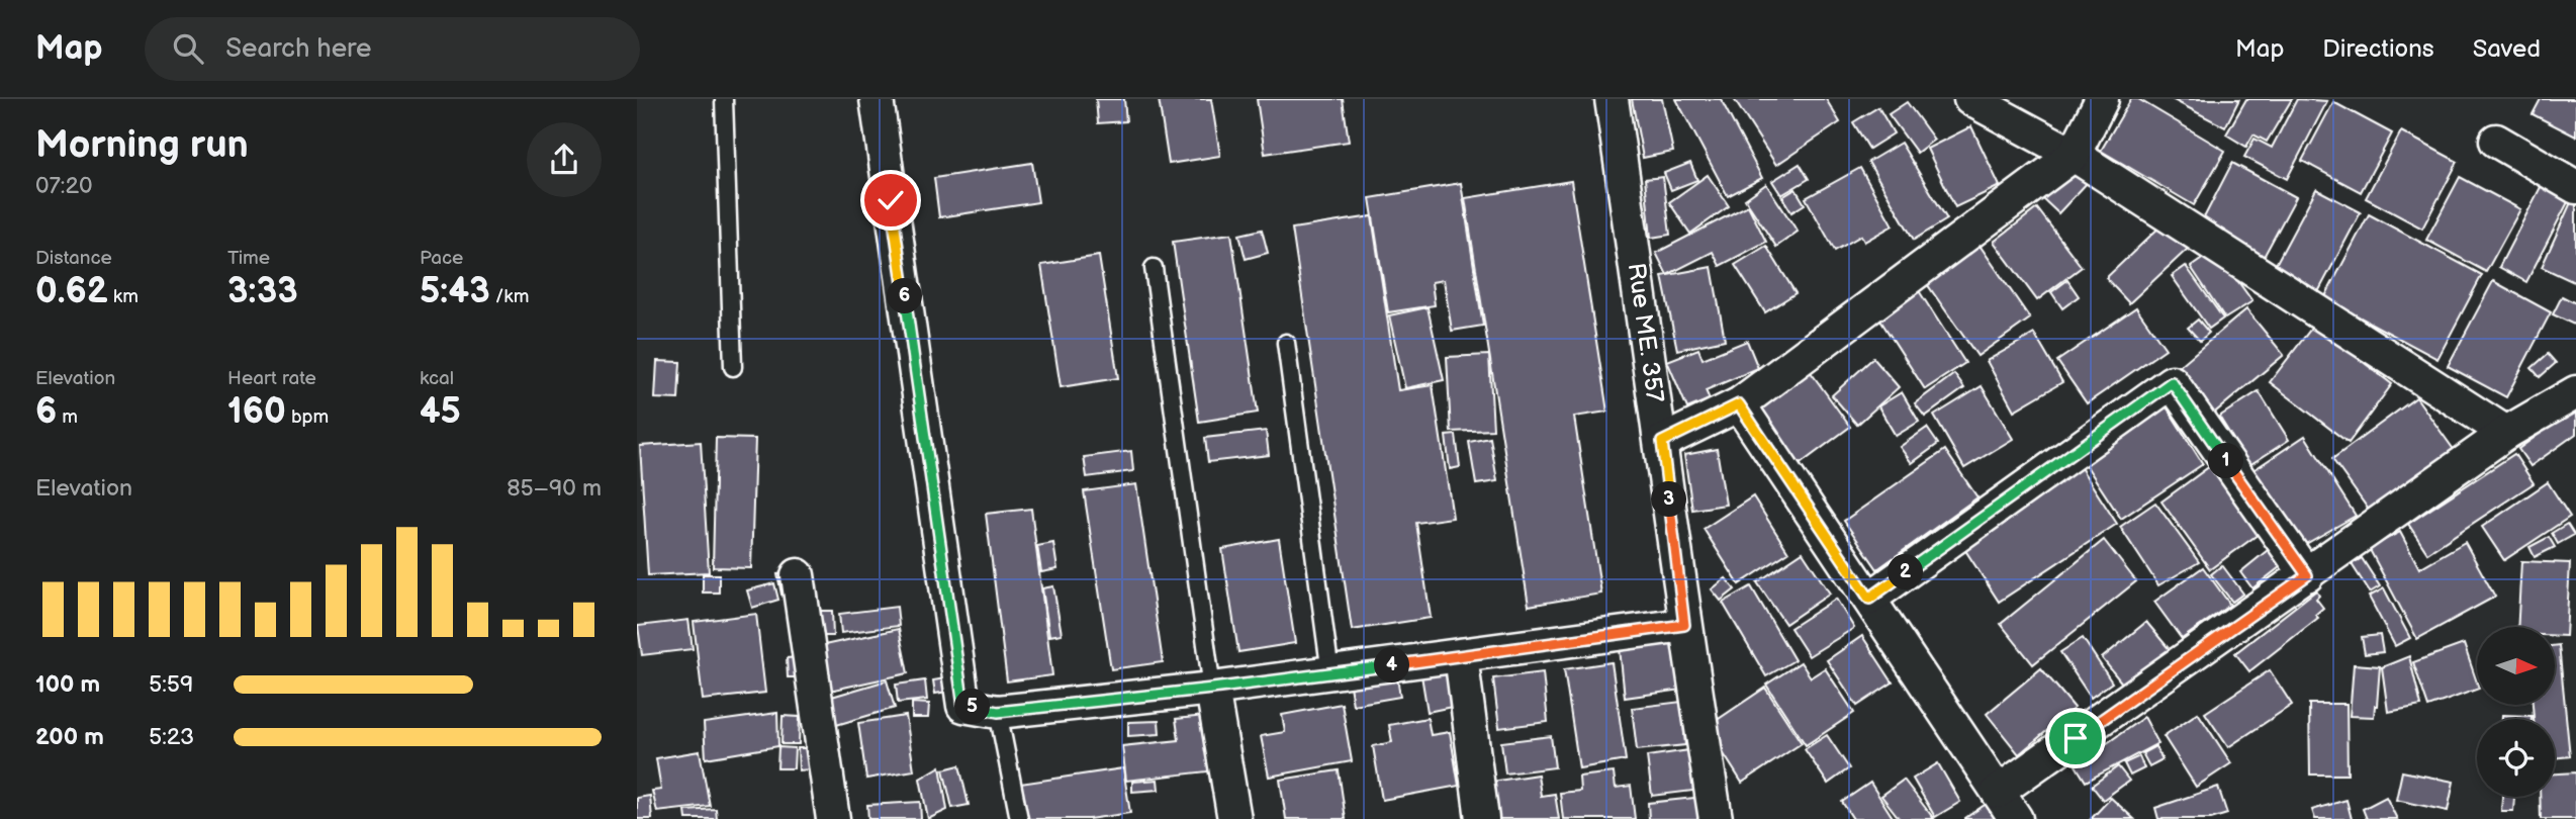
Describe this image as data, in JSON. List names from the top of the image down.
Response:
{
  "streets": {
    "street": ["Rue ME. 357"]
  },
  "north": "right",
  "page": {
    "header": "Map",
    "search": "Search here",
    "nav": ["Map", "Directions", "Saved"],
    "heading": ["Morning run", "07:20"],
    "stats": [
      ["Distance", "0.62 km"],
      ["Time", "3:33"],
      ["Pace", "5:43 /km"],
      ["Elevation", "6 m"],
      ["Heart rate", "160 bpm"],
      ["kcal", "45"]
    ],
    "pins": [
      "6",
      "1",
      "3",
      "2",
      "4",
      "5"
    ],
    "chart": ["Elevation", "85–90 m"],
    "list": [
      {
        "name": "100 m",
        "note": "5:59"
      },
      {
        "name": "200 m",
        "note": "5:23"
      }
    ]
  }
}
